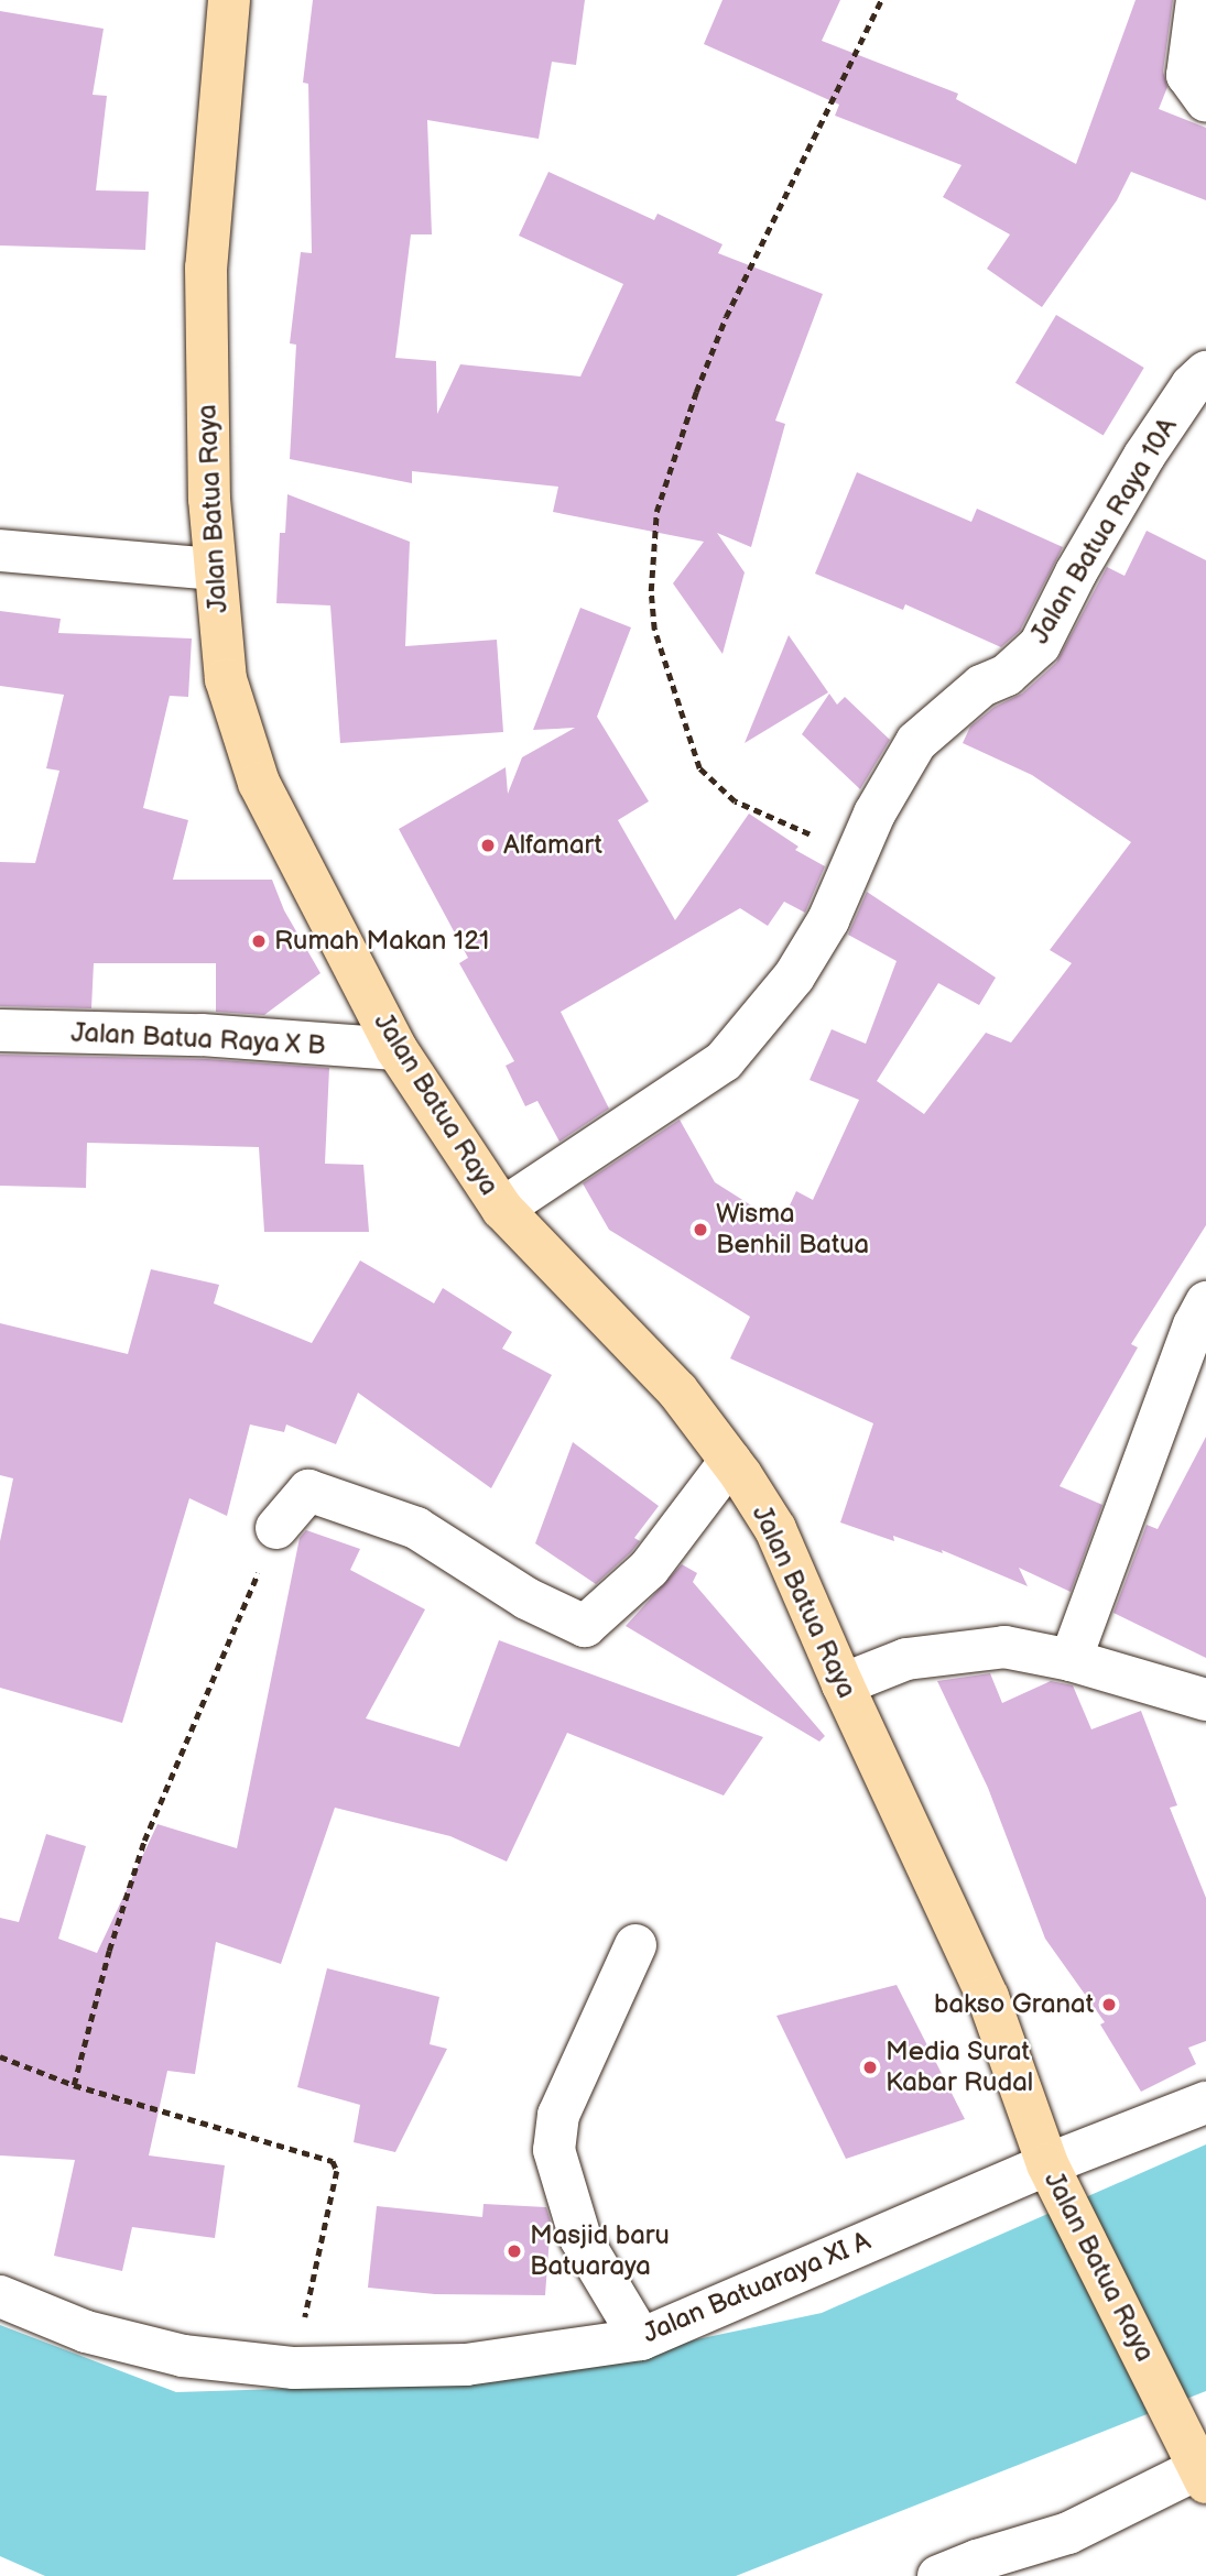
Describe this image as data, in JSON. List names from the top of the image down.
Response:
{
  "streets": {
    "main road": ["Jalan Batua Raya"],
    "street": ["Jalan Batua Raya 10A", "Jalan Batua Raya X B", "Jalan Batuaraya XI A"]
  },
  "crossings": [
    ["Jalan Batua Raya", "Jalan Batua Raya 10A"],
    ["Jalan Batua Raya", "Jalan Batua Raya X B"],
    ["Jalan Batua Raya", "Jalan Batuaraya XI A"]
  ],
  "places": [
    "Alfamart",
    "Rumah Makan 121",
    "Wisma Benhil Batua",
    "bakso Granat",
    "Media Surat Kabar Rudal",
    "Masjid baru Batuaraya"
  ]
}
